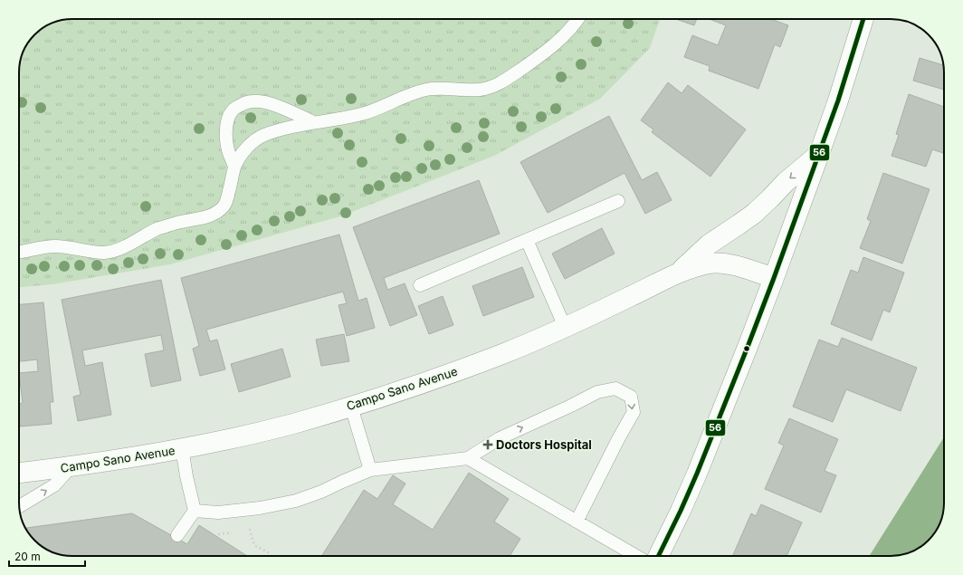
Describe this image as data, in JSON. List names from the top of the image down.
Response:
{
  "streets": {
    "street": ["Campo Sano Avenue"]
  },
  "places": {
    "health": ["Doctors Hospital"]
  },
  "lines": ["transit line 56"],
  "scale_bar": "20 m"
}
